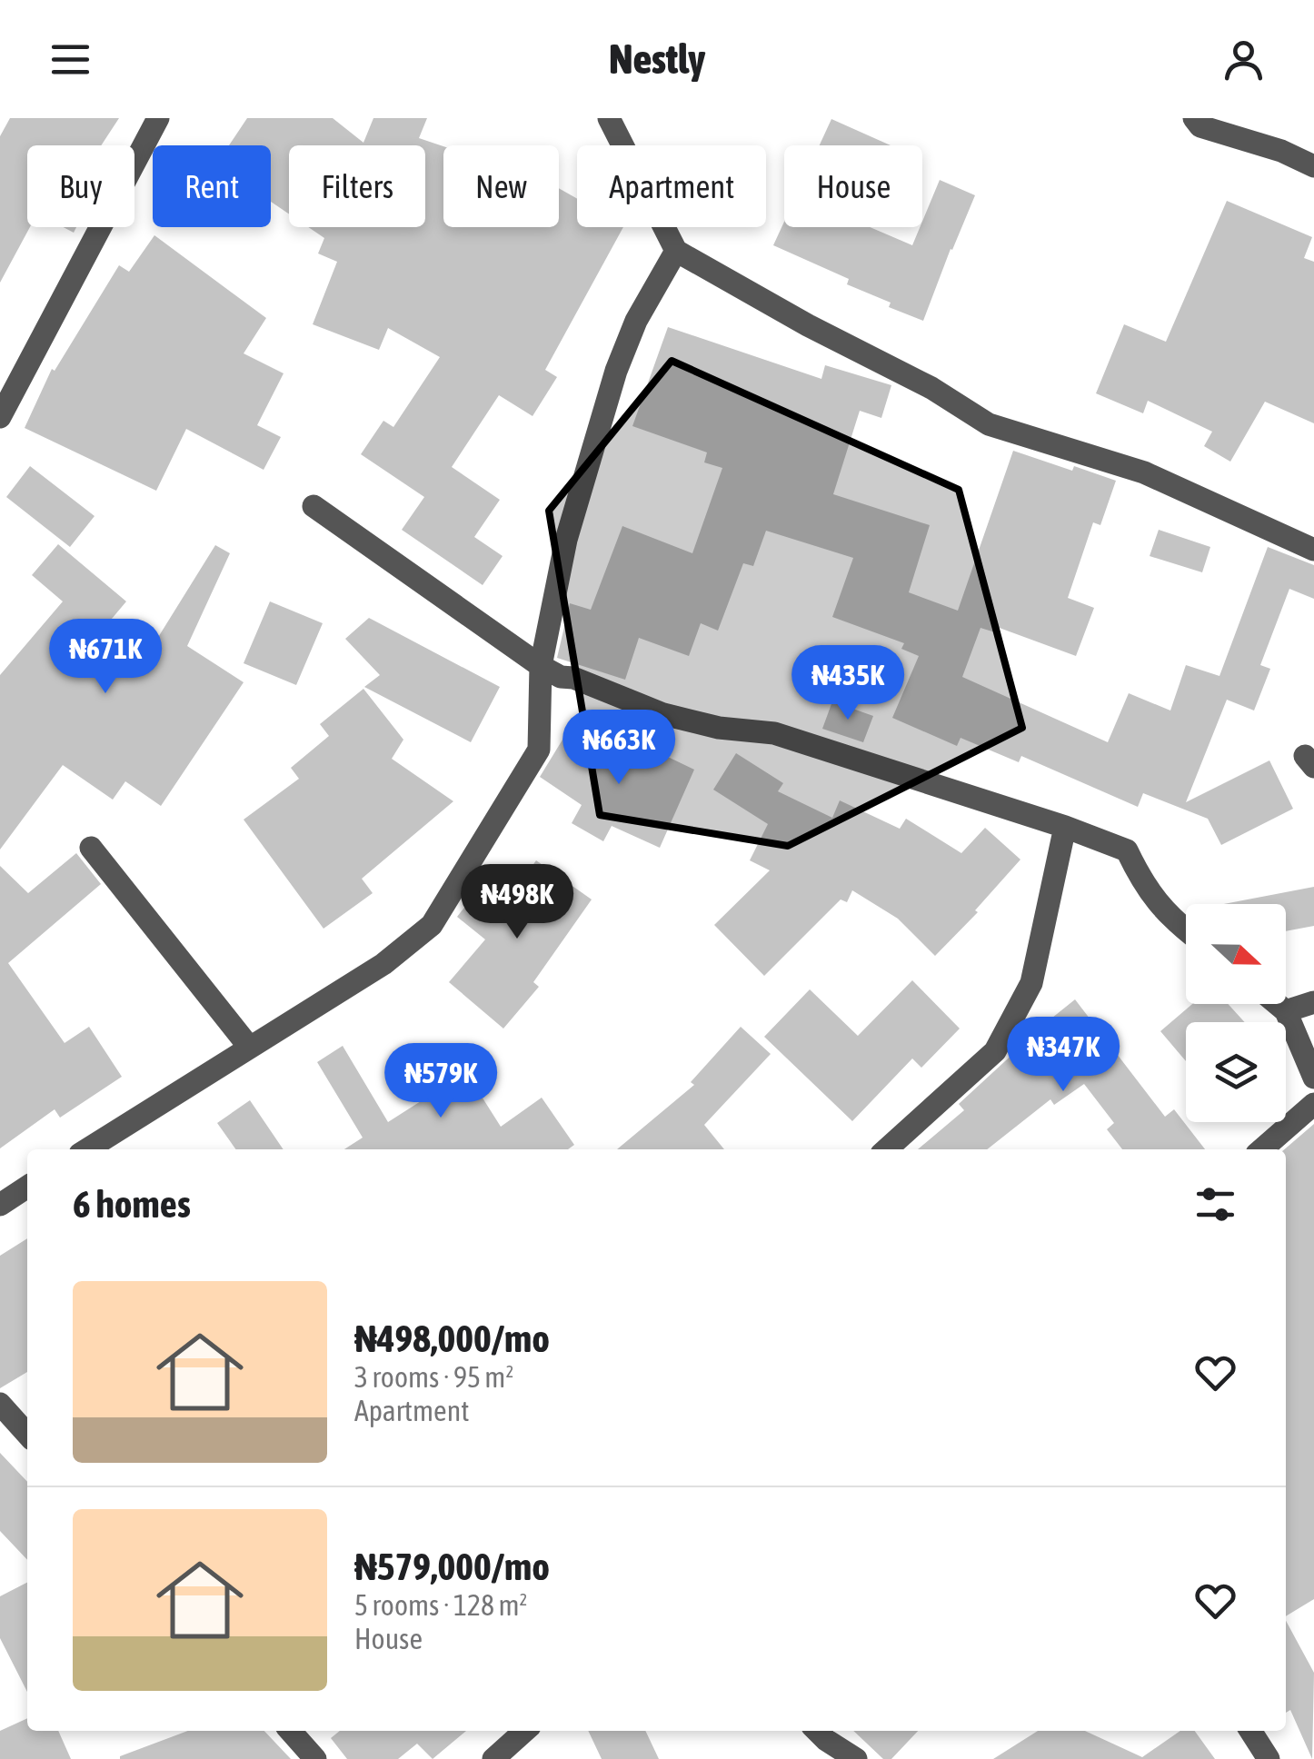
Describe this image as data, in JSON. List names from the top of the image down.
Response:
{
  "north": "right",
  "page": {
    "header": "Nestly",
    "chip": [
      "Buy",
      "Rent",
      "Filters",
      "New",
      "Apartment",
      "House"
    ],
    "price": [
      "₦671K",
      "₦435K",
      "₦663K",
      "₦498K",
      "₦347K",
      "₦579K"
    ],
    "heading": "6 homes",
    "list": [
      {
        "name": "₦498,000/mo",
        "note": "3 rooms · 95 m² · Apartment"
      },
      {
        "name": "₦579,000/mo",
        "note": "5 rooms · 128 m² · House"
      }
    ]
  }
}
